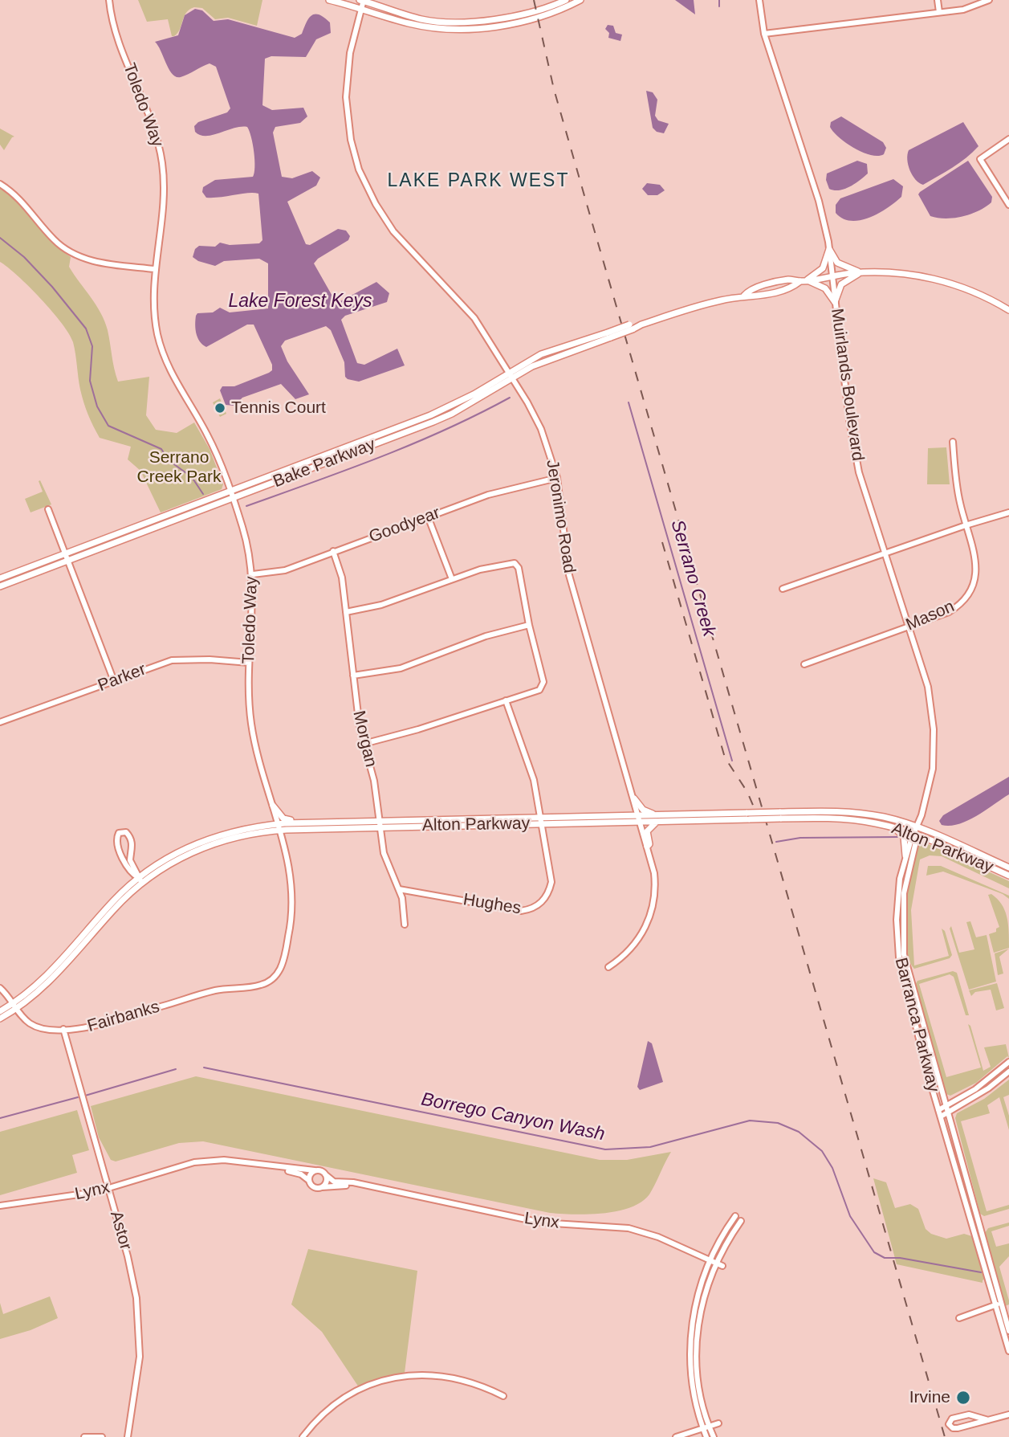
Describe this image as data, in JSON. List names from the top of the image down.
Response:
{
  "streets": {
    "main road": ["Bake Parkway", "Alton Parkway"],
    "street": [
      "Toledo Way",
      "Muirlands Boulevard",
      "Jeronimo Road",
      "Goodyear",
      "Mason",
      "Parker",
      "Morgan",
      "Hughes",
      "Fairbanks",
      "Barranca Parkway",
      "Lynx",
      "Astor"
    ]
  },
  "crossings": [
    ["Toledo Way", "Bake Parkway"],
    ["Toledo Way", "Goodyear"],
    ["Toledo Way", "Parker"],
    ["Toledo Way", "Alton Parkway"],
    ["Toledo Way", "Fairbanks"],
    ["Muirlands Boulevard", "Bake Parkway"],
    ["Muirlands Boulevard", "Mason"],
    ["Muirlands Boulevard", "Alton Parkway"],
    ["Muirlands Boulevard", "Barranca Parkway"],
    ["Bake Parkway", "Jeronimo Road"],
    ["Jeronimo Road", "Goodyear"],
    ["Jeronimo Road", "Alton Parkway"],
    ["Goodyear", "Morgan"],
    ["Morgan", "Alton Parkway"],
    ["Morgan", "Hughes"],
    ["Alton Parkway", "Hughes"],
    ["Alton Parkway", "Fairbanks"],
    ["Alton Parkway", "Barranca Parkway"],
    ["Fairbanks", "Astor"],
    ["Lynx", "Astor"]
  ],
  "districts": ["LAKE PARK WEST"],
  "water": ["Lake Forest Keys", "Serrano Creek", "Borrego Canyon Wash"],
  "parks": ["Serrano Creek Park"],
  "places": ["Tennis Court", "Irvine"]
}
